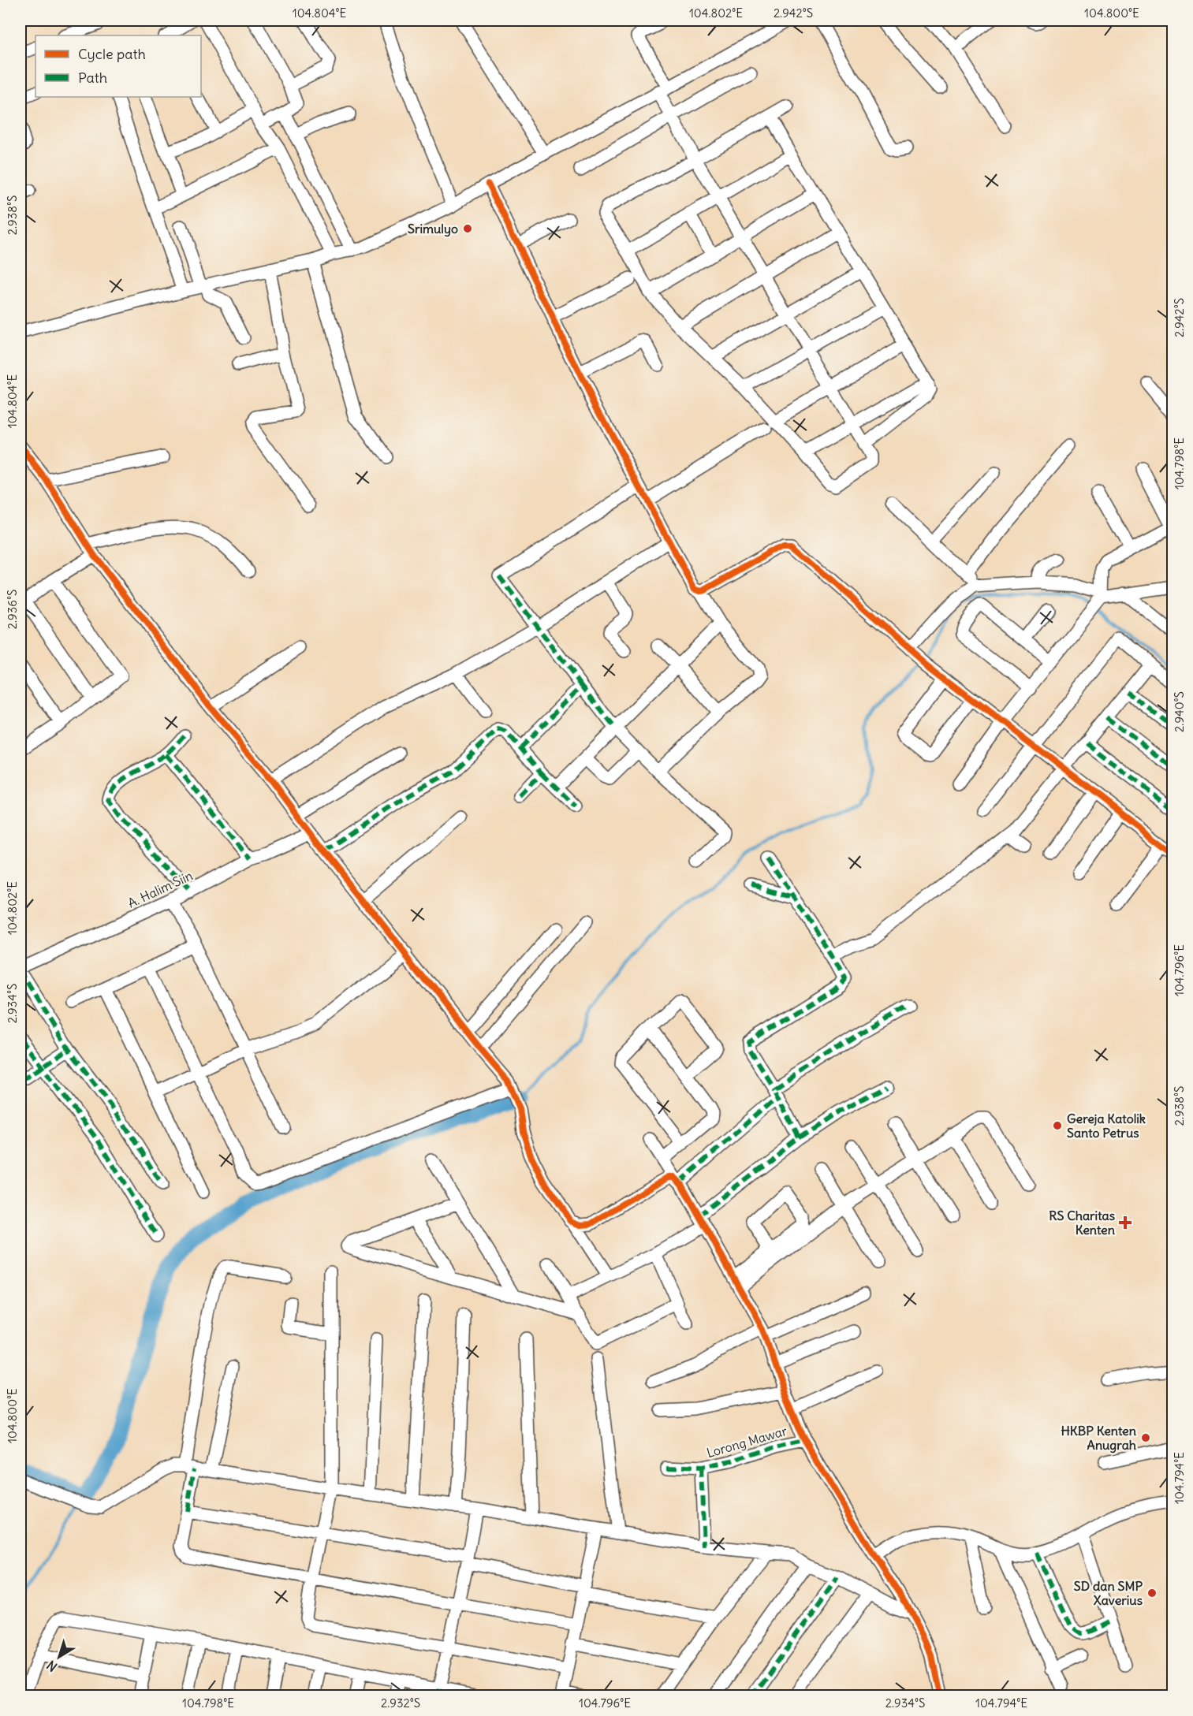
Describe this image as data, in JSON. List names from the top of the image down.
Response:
{
  "streets": {
    "street": ["A. Halim Siin", "Lorong Mawar"]
  },
  "places": {
    "other": [
      "Srimulyo",
      "Gereja Katolik Santo Petrus",
      "HKBP Kenten Anugrah",
      "SD dan SMP Xaverius"
    ],
    "health": ["RS Charitas Kenten"]
  },
  "legend": ["Cycle path", "Path"],
  "north": "bottom left",
  "coordinates": [
    "104.804°E",
    "104.802°E",
    "2.942°S",
    "104.800°E",
    "2.938°S",
    "104.798°E",
    "2.936°S",
    "2.940°S",
    "104.796°E",
    "2.934°S",
    "104.794°E",
    "2.932°S"
  ]
}
